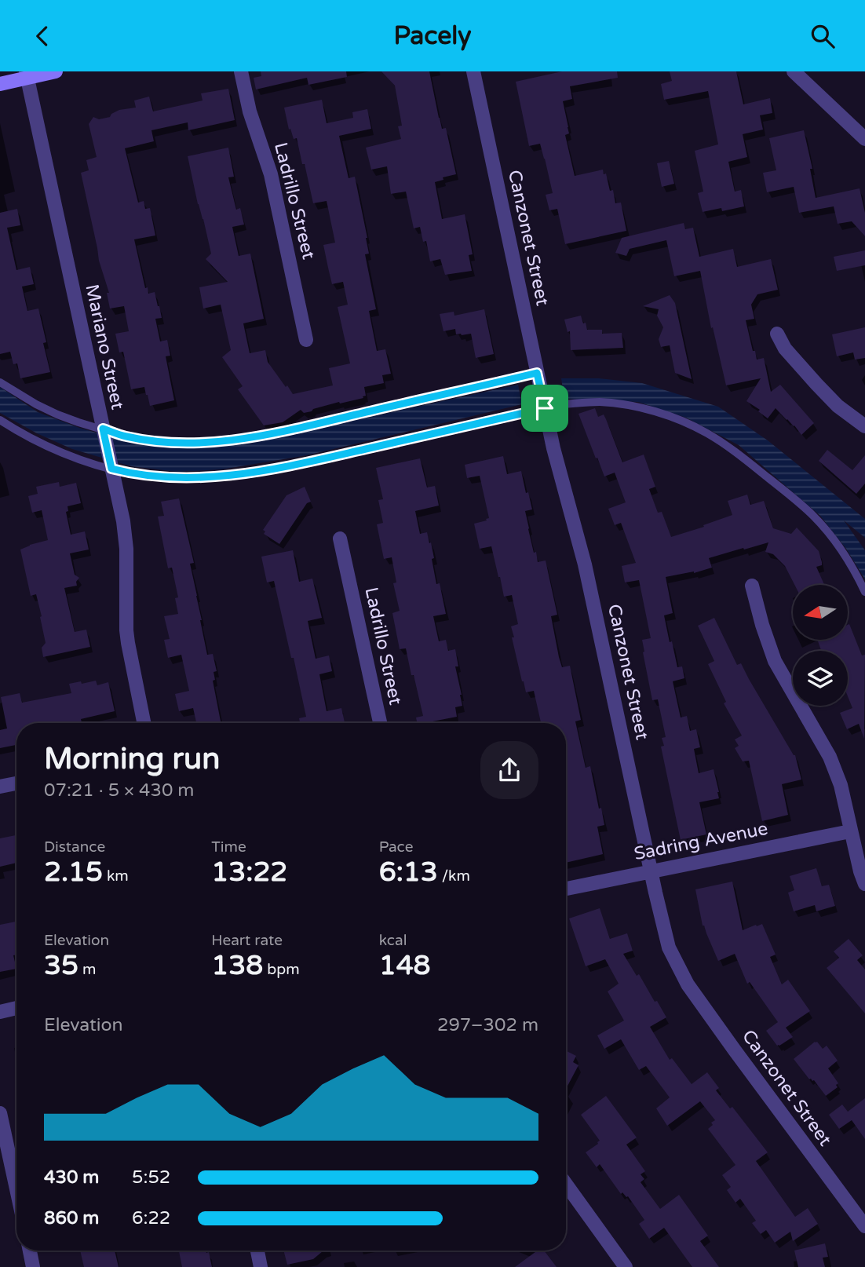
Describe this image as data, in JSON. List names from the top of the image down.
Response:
{
  "streets": {
    "street": [
      "Ladrillo Street",
      "Canzonet Street",
      "Mariano Street",
      "Sadring Avenue"
    ]
  },
  "crossings": [
    ["Canzonet Street", "Sadring Avenue"]
  ],
  "north": "left",
  "page": {
    "header": "Pacely",
    "heading": ["Morning run", "07:21 · 5 × 430 m"],
    "stats": [
      ["Distance", "2.15 km"],
      ["Time", "13:22"],
      ["Pace", "6:13 /km"],
      ["Elevation", "35 m"],
      ["Heart rate", "138 bpm"],
      ["kcal", "148"]
    ],
    "chart": ["Elevation", "297–302 m"],
    "list": [
      {
        "name": "430 m",
        "note": "5:52"
      },
      {
        "name": "860 m",
        "note": "6:22"
      }
    ]
  }
}
